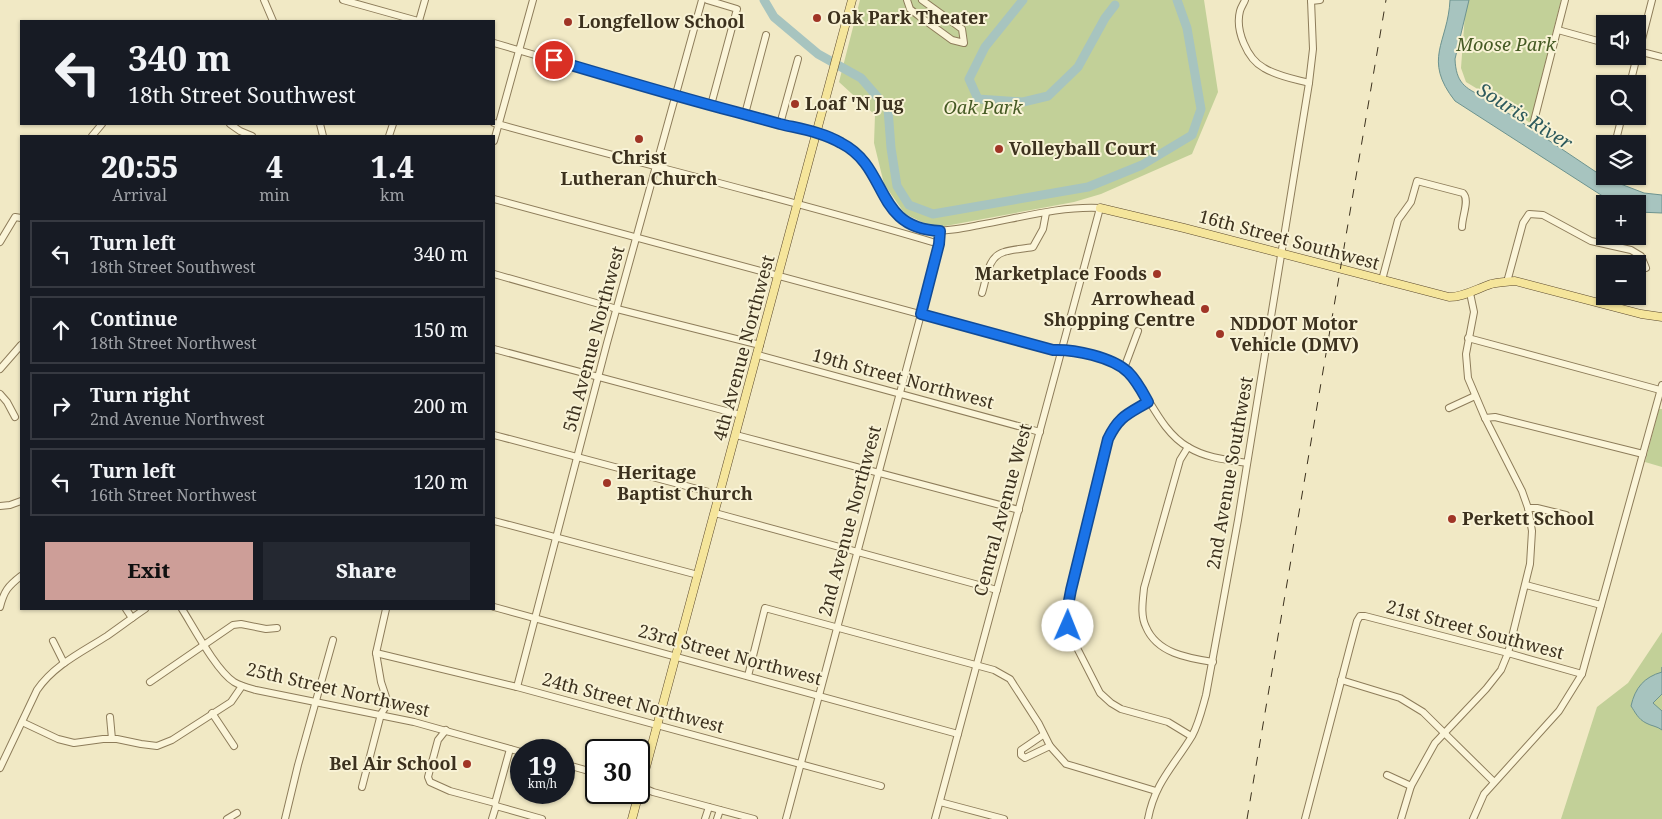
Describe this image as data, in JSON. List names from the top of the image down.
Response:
{
  "streets": {
    "main road": ["16th Street Southwest", "4th Avenue Northwest"],
    "street": [
      "5th Avenue Northwest",
      "19th Street Northwest",
      "2nd Avenue Southwest",
      "Central Avenue West",
      "2nd Avenue Northwest",
      "21st Street Southwest",
      "23rd Street Northwest",
      "25th Street Northwest",
      "24th Street Northwest"
    ]
  },
  "crossings": [
    ["16th Street Southwest", "2nd Avenue Southwest"],
    ["16th Street Southwest", "Central Avenue West"],
    ["5th Avenue Northwest", "23rd Street Northwest"],
    ["5th Avenue Northwest", "24th Street Northwest"],
    ["4th Avenue Northwest", "19th Street Northwest"],
    ["4th Avenue Northwest", "23rd Street Northwest"],
    ["4th Avenue Northwest", "24th Street Northwest"],
    ["19th Street Northwest", "Central Avenue West"],
    ["19th Street Northwest", "2nd Avenue Northwest"],
    ["Central Avenue West", "23rd Street Northwest"],
    ["2nd Avenue Northwest", "23rd Street Northwest"],
    ["2nd Avenue Northwest", "24th Street Northwest"]
  ],
  "water": ["Souris River"],
  "parks": ["Moose Park", "Oak Park"],
  "places": [
    "Oak Park Theater",
    "Longfellow School",
    "Loaf 'N Jug",
    "Christ Lutheran Church",
    "Volleyball Court",
    "Marketplace Foods",
    "Arrowhead Shopping Centre",
    "NDDOT Motor Vehicle (DMV)",
    "Heritage Baptist Church",
    "Perkett School",
    "Bel Air School"
  ],
  "page": {
    "map_buttons": ["+", "−"],
    "turn": ["340 m", "18th Street Southwest"],
    "eta": [
      "20:55",
      "Arrival",
      "4",
      "min",
      "1.4",
      "km"
    ],
    "list": [
      {
        "name": "Turn left",
        "note": "18th Street Southwest",
        "value": "340 m"
      },
      {
        "name": "Continue",
        "note": "18th Street Northwest",
        "value": "150 m"
      },
      {
        "name": "Turn right",
        "note": "2nd Avenue Northwest",
        "value": "200 m"
      },
      {
        "name": "Turn left",
        "note": "16th Street Northwest",
        "value": "120 m"
      }
    ],
    "buttons": ["Exit", "Share"],
    "speed": "19 km/h",
    "limit": "30"
  }
}
